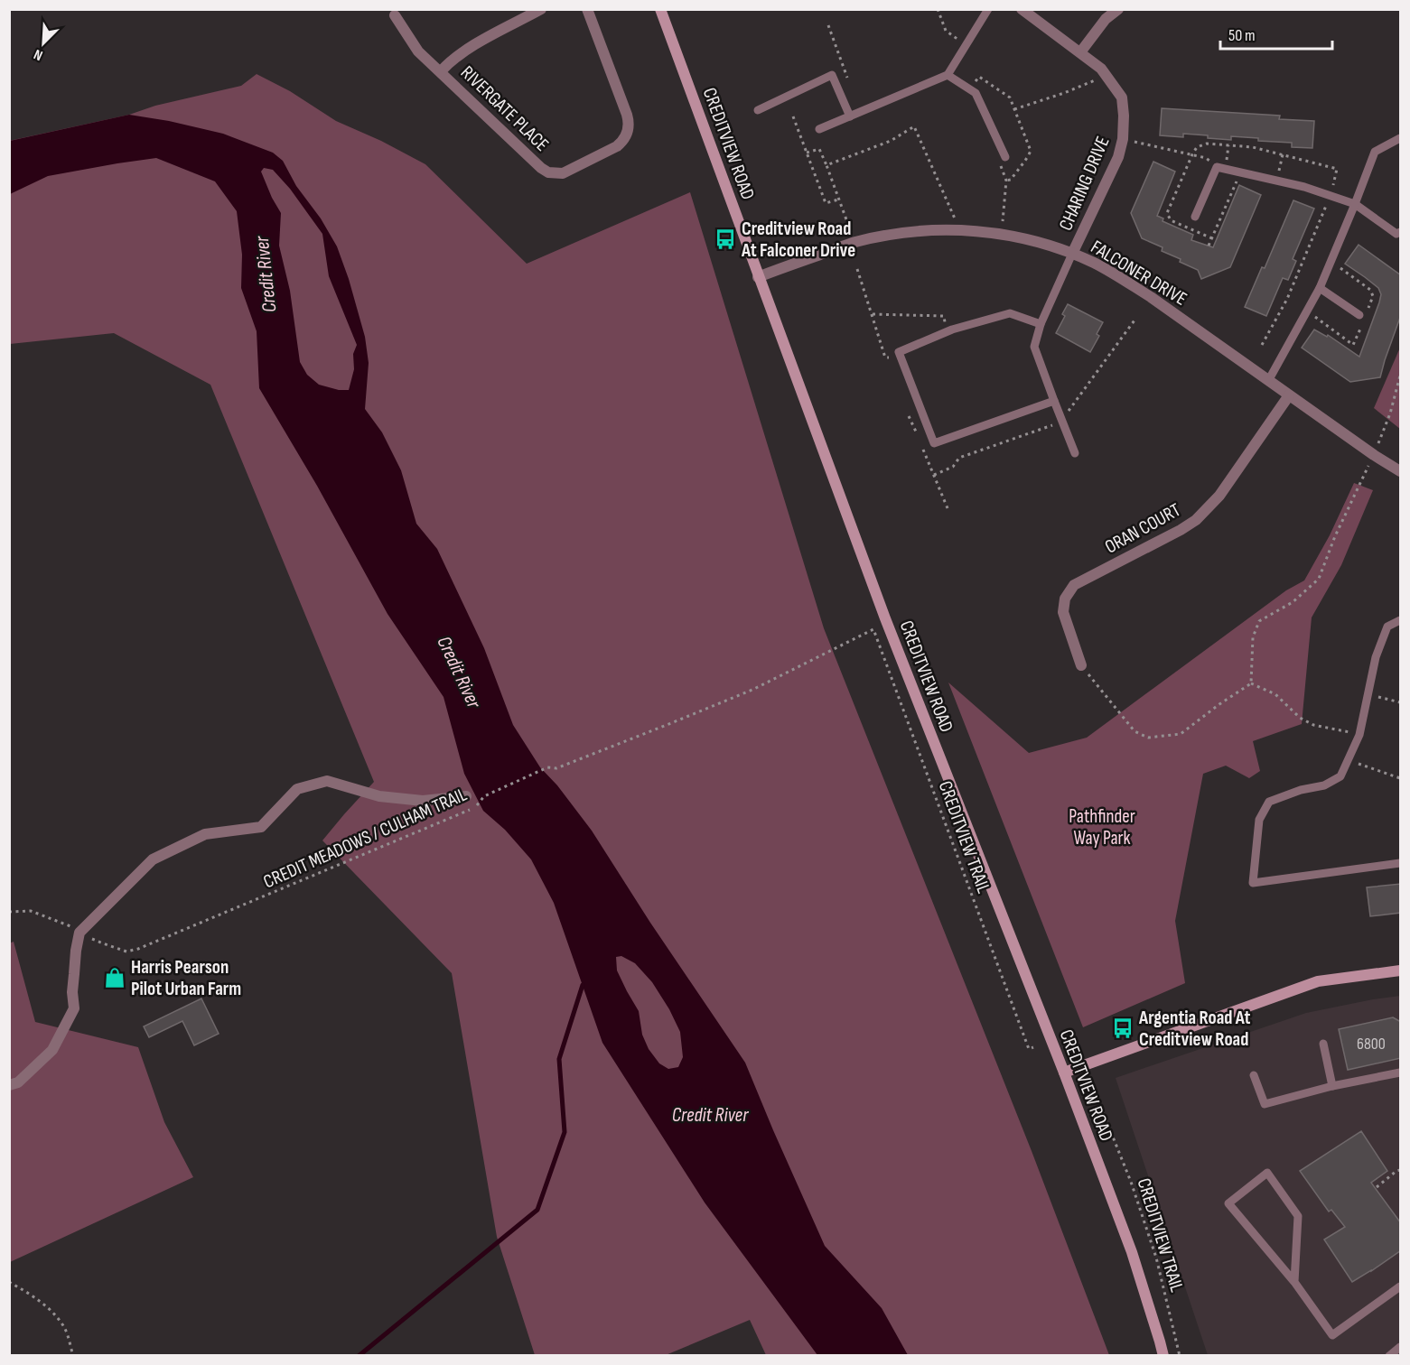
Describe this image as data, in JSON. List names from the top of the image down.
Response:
{
  "streets": {
    "main road": ["CREDITVIEW ROAD"],
    "street": [
      "RIVERGATE PLACE",
      "CHARING DRIVE",
      "FALCONER DRIVE",
      "ORAN COURT"
    ],
    "path": ["CREDITVIEW TRAIL", "CREDIT MEADOWS / CULHAM TRAIL"]
  },
  "crossings": [
    ["CREDITVIEW ROAD", "FALCONER DRIVE"],
    ["CHARING DRIVE", "FALCONER DRIVE"],
    ["FALCONER DRIVE", "ORAN COURT"],
    ["CREDITVIEW TRAIL", "CREDIT MEADOWS / CULHAM TRAIL"]
  ],
  "water": ["Credit River"],
  "parks": ["Pathfinder Way Park"],
  "places": {
    "bus stop": ["Creditview Road At Falconer Drive", "Argentia Road At Creditview Road"],
    "shop": ["Harris Pearson Pilot Urban Farm"]
  },
  "house_numbers": ["6800"],
  "scale_bar": "50 m",
  "north": "bottom left"
}
